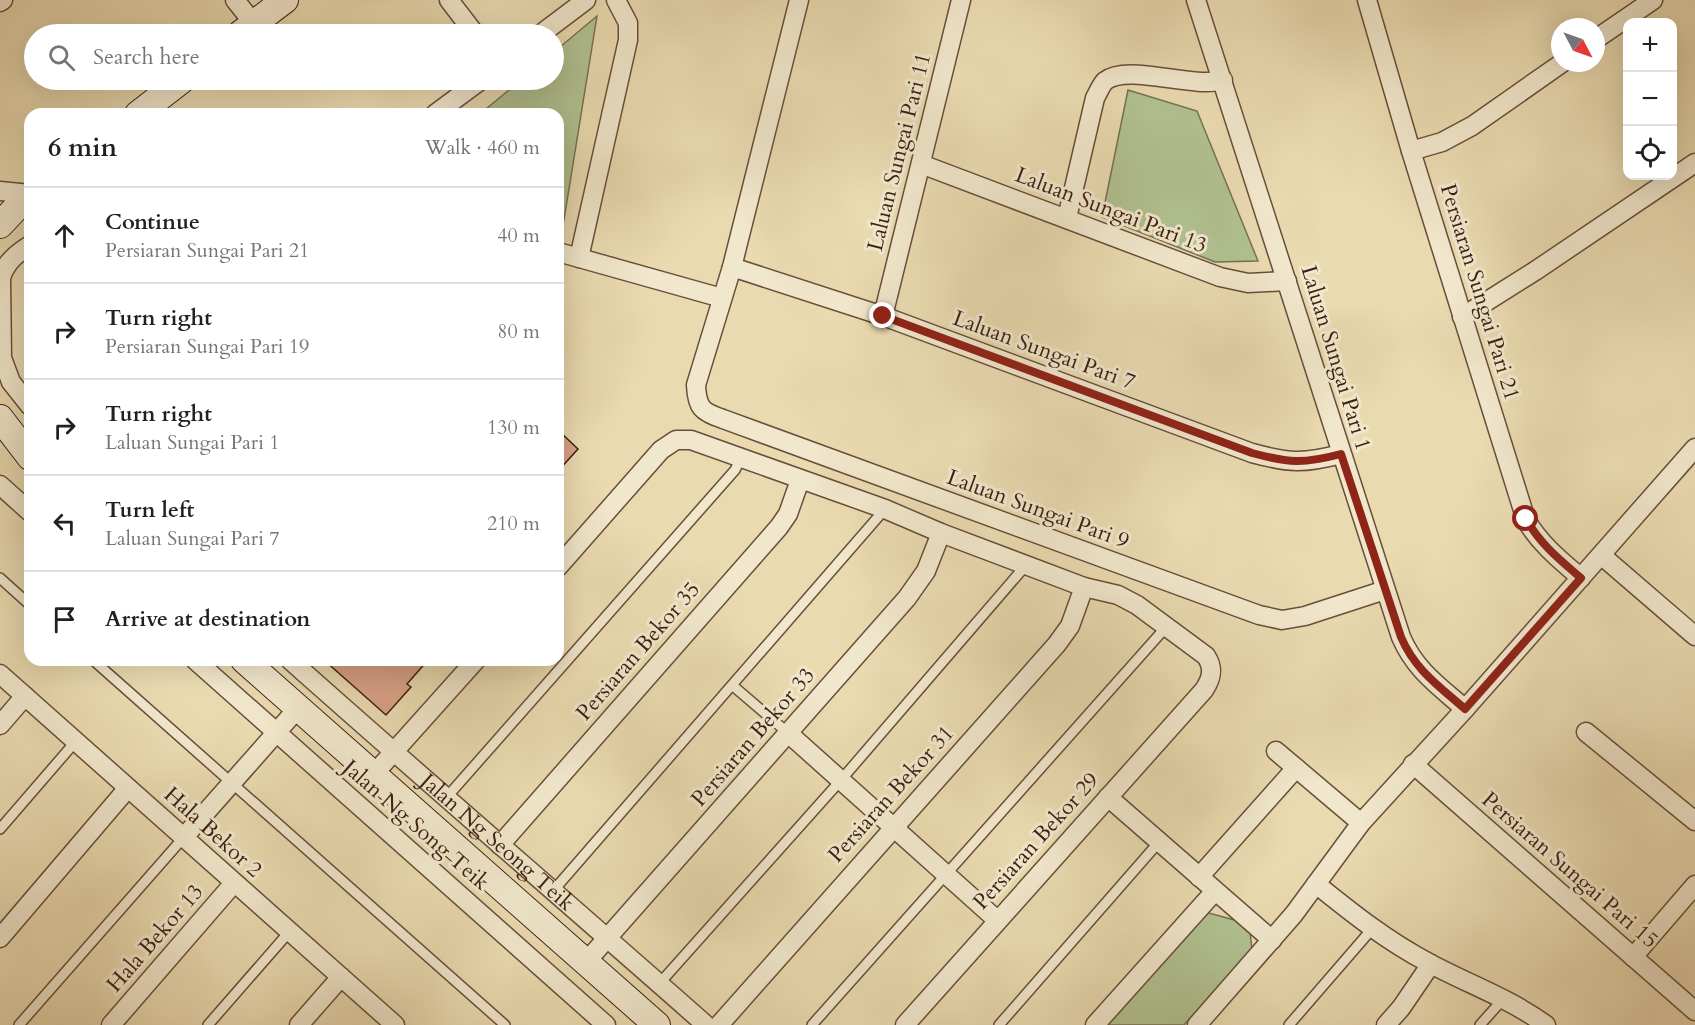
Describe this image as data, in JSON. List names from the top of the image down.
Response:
{
  "streets": {
    "main road": ["Jalan Ng Seong Teik"],
    "street": [
      "Laluan Sungai Pari 11",
      "Laluan Sungai Pari 13",
      "Persiaran Sungai Pari 21",
      "Laluan Sungai Pari 7",
      "Laluan Sungai Pari 1",
      "Laluan Sungai Pari 9",
      "Persiaran Bekor 35",
      "Persiaran Bekor 33",
      "Persiaran Bekor 31",
      "Jalan Ng Song Teik",
      "Hala Bekor 2",
      "Persiaran Bekor 29",
      "Persiaran Sungai Pari 15",
      "Hala Bekor 13"
    ]
  },
  "crossings": [
    ["Laluan Sungai Pari 11", "Laluan Sungai Pari 13"],
    ["Laluan Sungai Pari 11", "Laluan Sungai Pari 7"],
    ["Laluan Sungai Pari 13", "Laluan Sungai Pari 1"],
    ["Laluan Sungai Pari 7", "Laluan Sungai Pari 1"],
    ["Laluan Sungai Pari 1", "Laluan Sungai Pari 9"],
    ["Persiaran Bekor 35", "Jalan Ng Seong Teik"],
    ["Persiaran Bekor 33", "Jalan Ng Seong Teik"],
    ["Hala Bekor 2", "Hala Bekor 13"]
  ],
  "north": "bottom right",
  "page": {
    "map_buttons": ["+", "−"],
    "search": "Search here",
    "heading": ["6 min", "Walk · 460 m"],
    "list": [
      ["Continue", "Persiaran Sungai Pari 21", "40 m"],
      ["Turn right", "Persiaran Sungai Pari 19", "80 m"],
      ["Turn right", "Laluan Sungai Pari 1", "130 m"],
      ["Turn left", "Laluan Sungai Pari 7", "210 m"],
      "Arrive at destination"
    ]
  }
}
